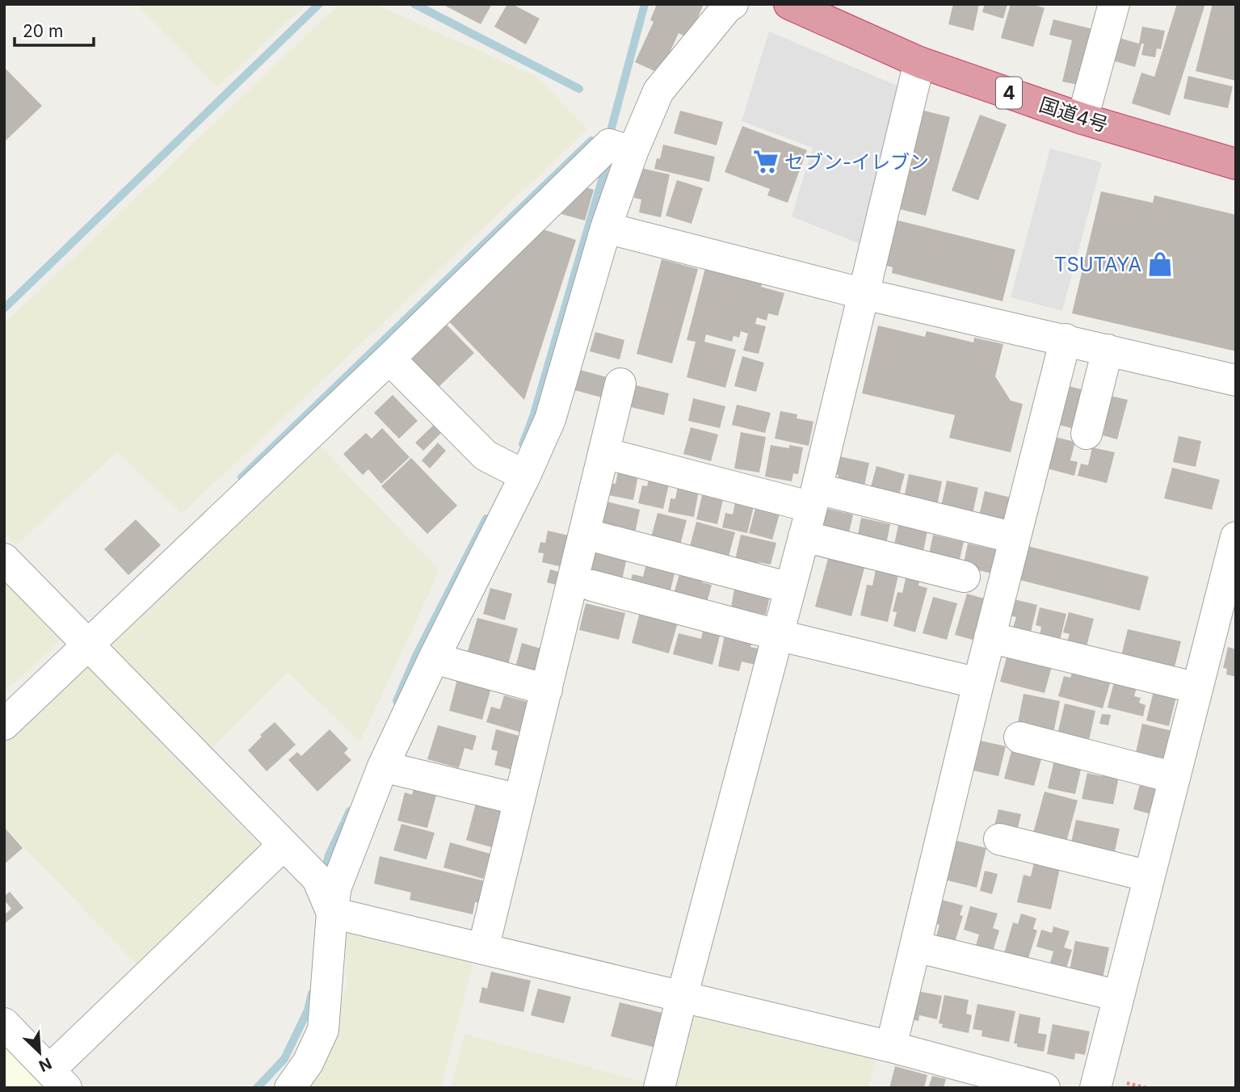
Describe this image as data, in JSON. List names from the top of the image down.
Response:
{
  "streets": {
    "highway": ["4", "国道4号"]
  },
  "places": {
    "supermarket": ["セブン-イレブン"],
    "shop": ["TSUTAYA"]
  },
  "scale_bar": "20 m",
  "north": "bottom right"
}
